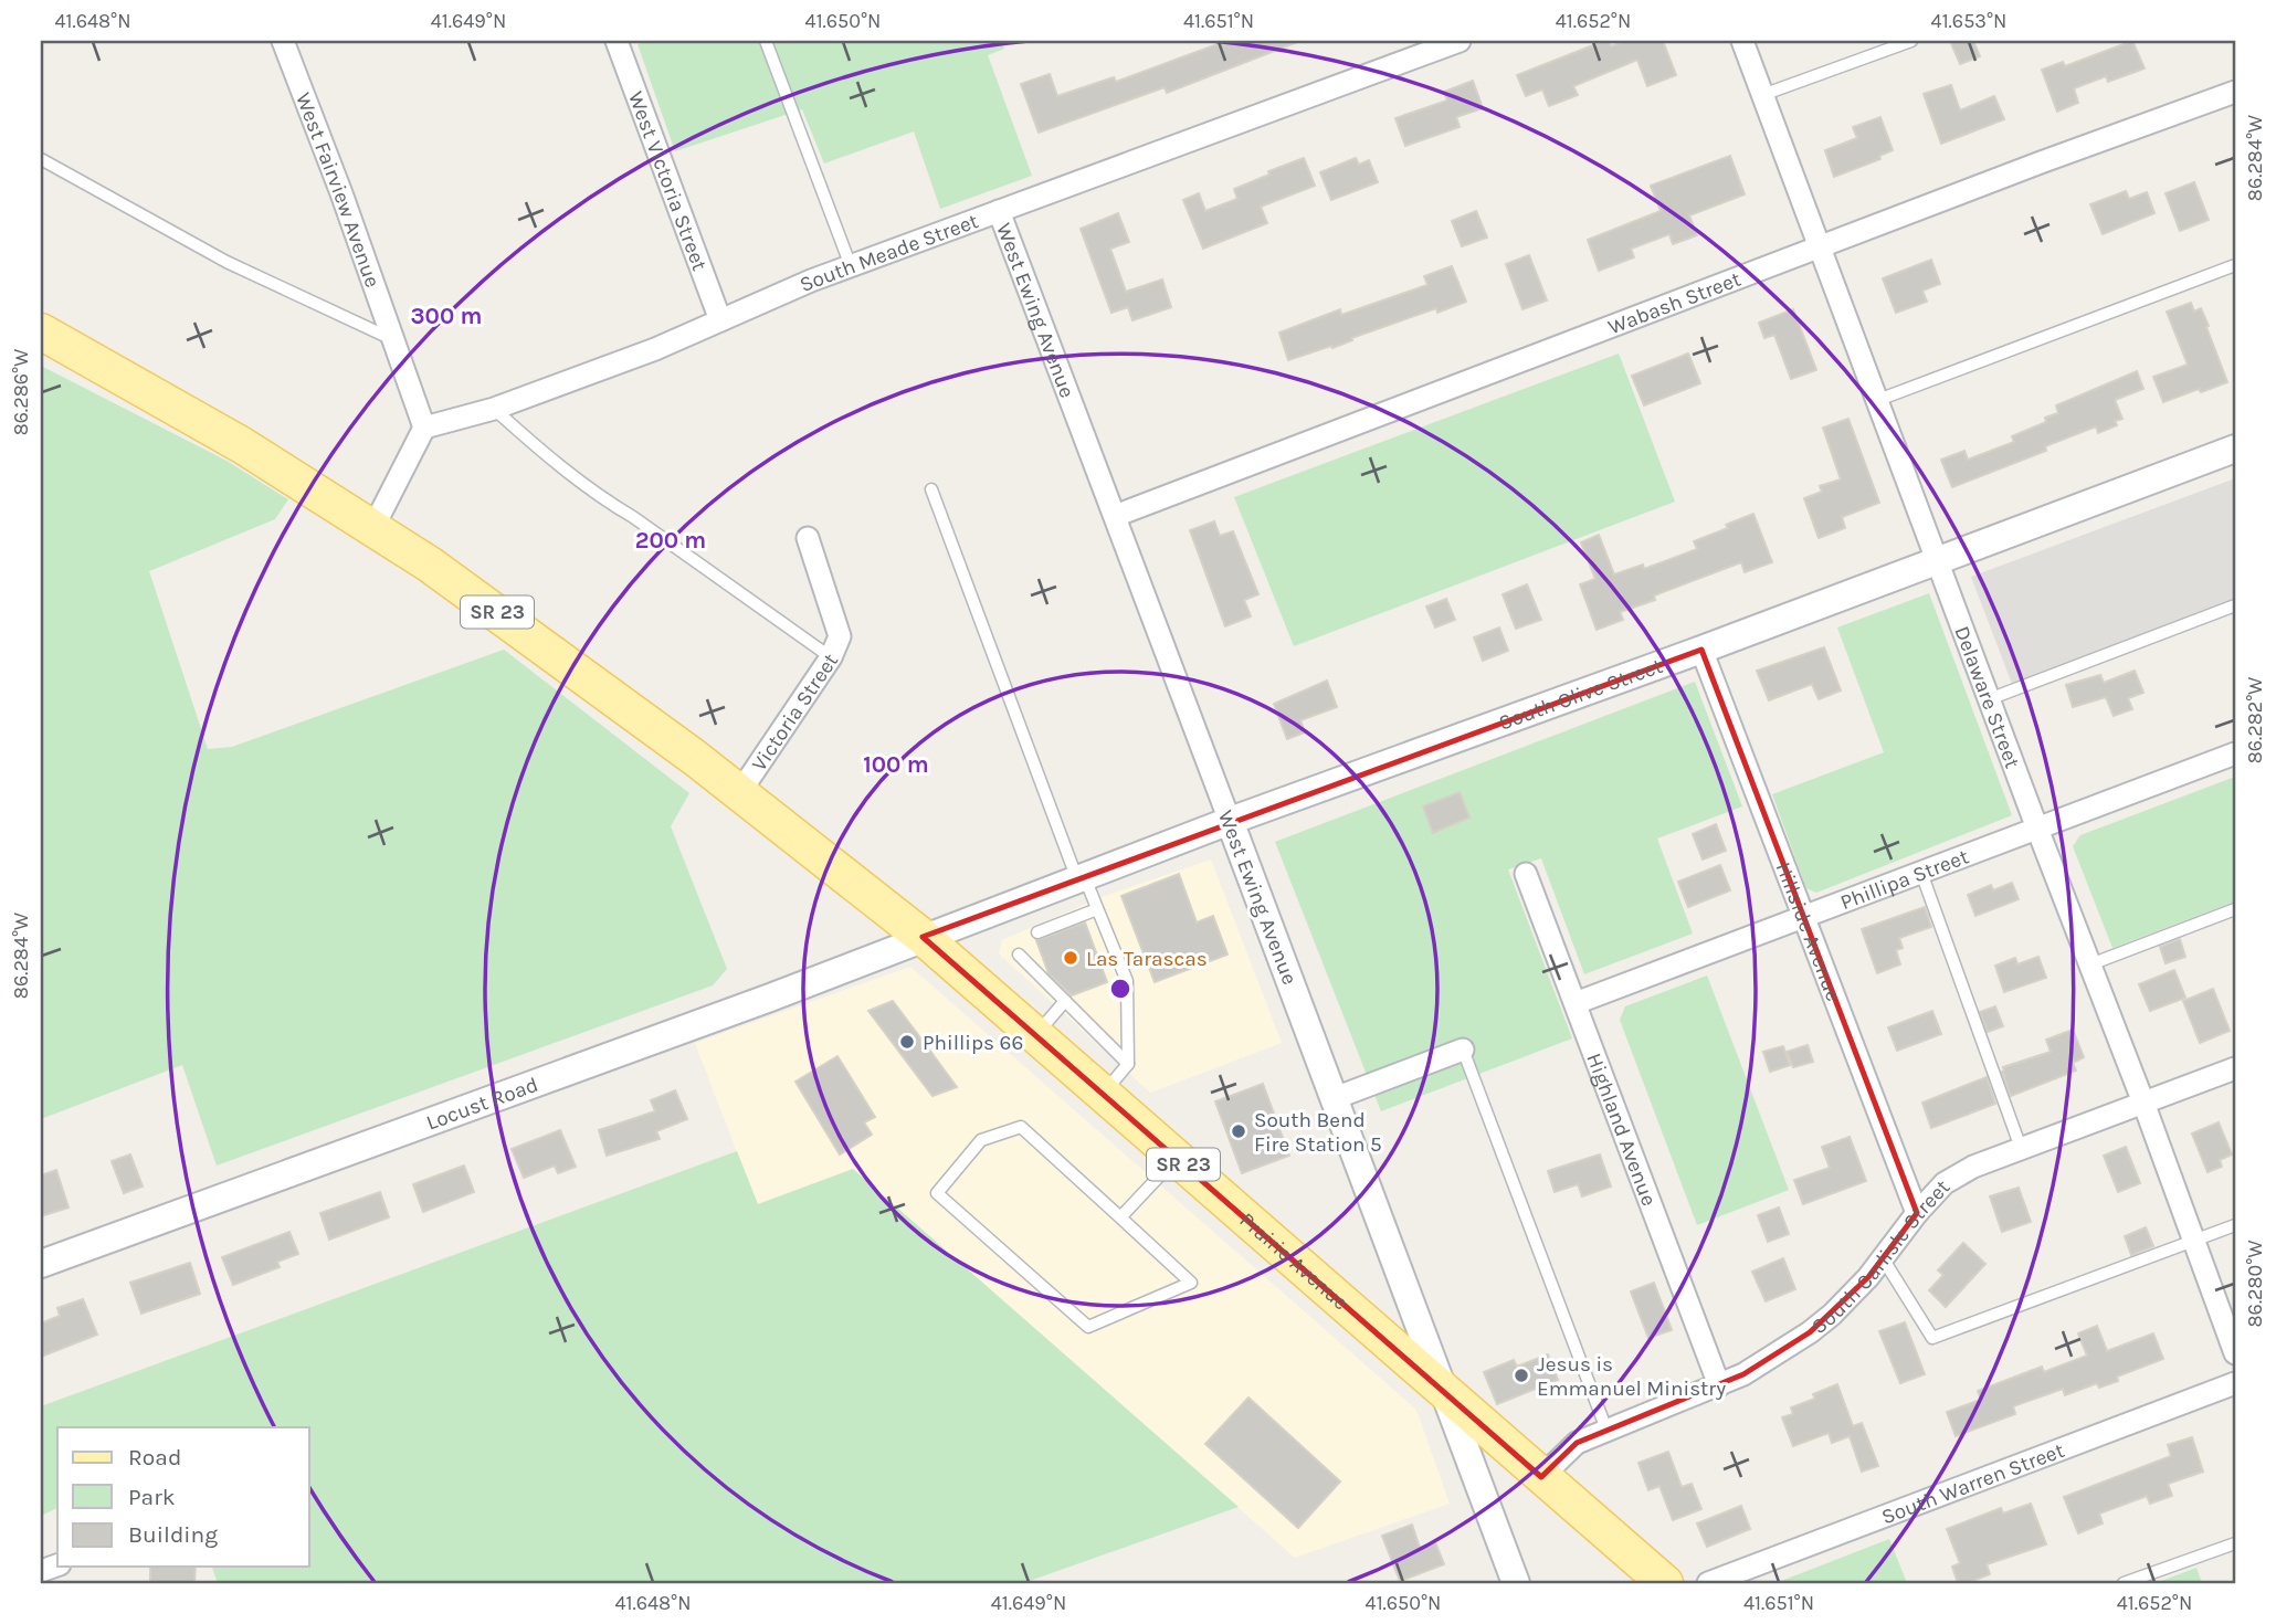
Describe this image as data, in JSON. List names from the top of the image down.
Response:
{
  "streets": {
    "main road": ["SR 23", "Prairie Avenue"],
    "street": [
      "West Victoria Street",
      "West Fairview Avenue",
      "South Meade Street",
      "Wabash Street",
      "West Ewing Avenue",
      "South Olive Street",
      "Delaware Street",
      "Victoria Street",
      "Phillipa Street",
      "Hillside Avenue",
      "Locust Road",
      "Highland Avenue",
      "South Carlisle Street",
      "South Warren Street"
    ]
  },
  "crossings": [
    ["West Victoria Street", "South Meade Street"],
    ["West Fairview Avenue", "South Meade Street"],
    ["South Meade Street", "West Ewing Avenue"],
    ["Wabash Street", "West Ewing Avenue"],
    ["Wabash Street", "Delaware Street"],
    ["West Ewing Avenue", "South Olive Street"],
    ["West Ewing Avenue", "Prairie Avenue"],
    ["SR 23", "South Olive Street"],
    ["SR 23", "Victoria Street"],
    ["SR 23", "Locust Road"],
    ["SR 23", "Prairie Avenue"],
    ["South Olive Street", "Delaware Street"],
    ["South Olive Street", "Hillside Avenue"],
    ["South Olive Street", "Locust Road"],
    ["South Olive Street", "Prairie Avenue"],
    ["Delaware Street", "Phillipa Street"],
    ["Delaware Street", "South Carlisle Street"],
    ["Phillipa Street", "Hillside Avenue"],
    ["Phillipa Street", "Highland Avenue"],
    ["Hillside Avenue", "South Carlisle Street"],
    ["Locust Road", "Prairie Avenue"],
    ["Highland Avenue", "South Carlisle Street"],
    ["South Carlisle Street", "Prairie Avenue"]
  ],
  "places": [
    "Las Tarascas",
    "Phillips 66",
    "South Bend Fire Station 5",
    "Jesus is Emmanuel Ministry"
  ],
  "legend": ["Road", "Park", "Building"],
  "coordinates": [
    "41.648°N",
    "41.649°N",
    "41.650°N",
    "41.651°N",
    "41.652°N",
    "41.653°N",
    "86.284°W",
    "86.286°W",
    "86.282°W",
    "86.280°W"
  ],
  "rings": ["300 m", "200 m", "100 m"]
}
